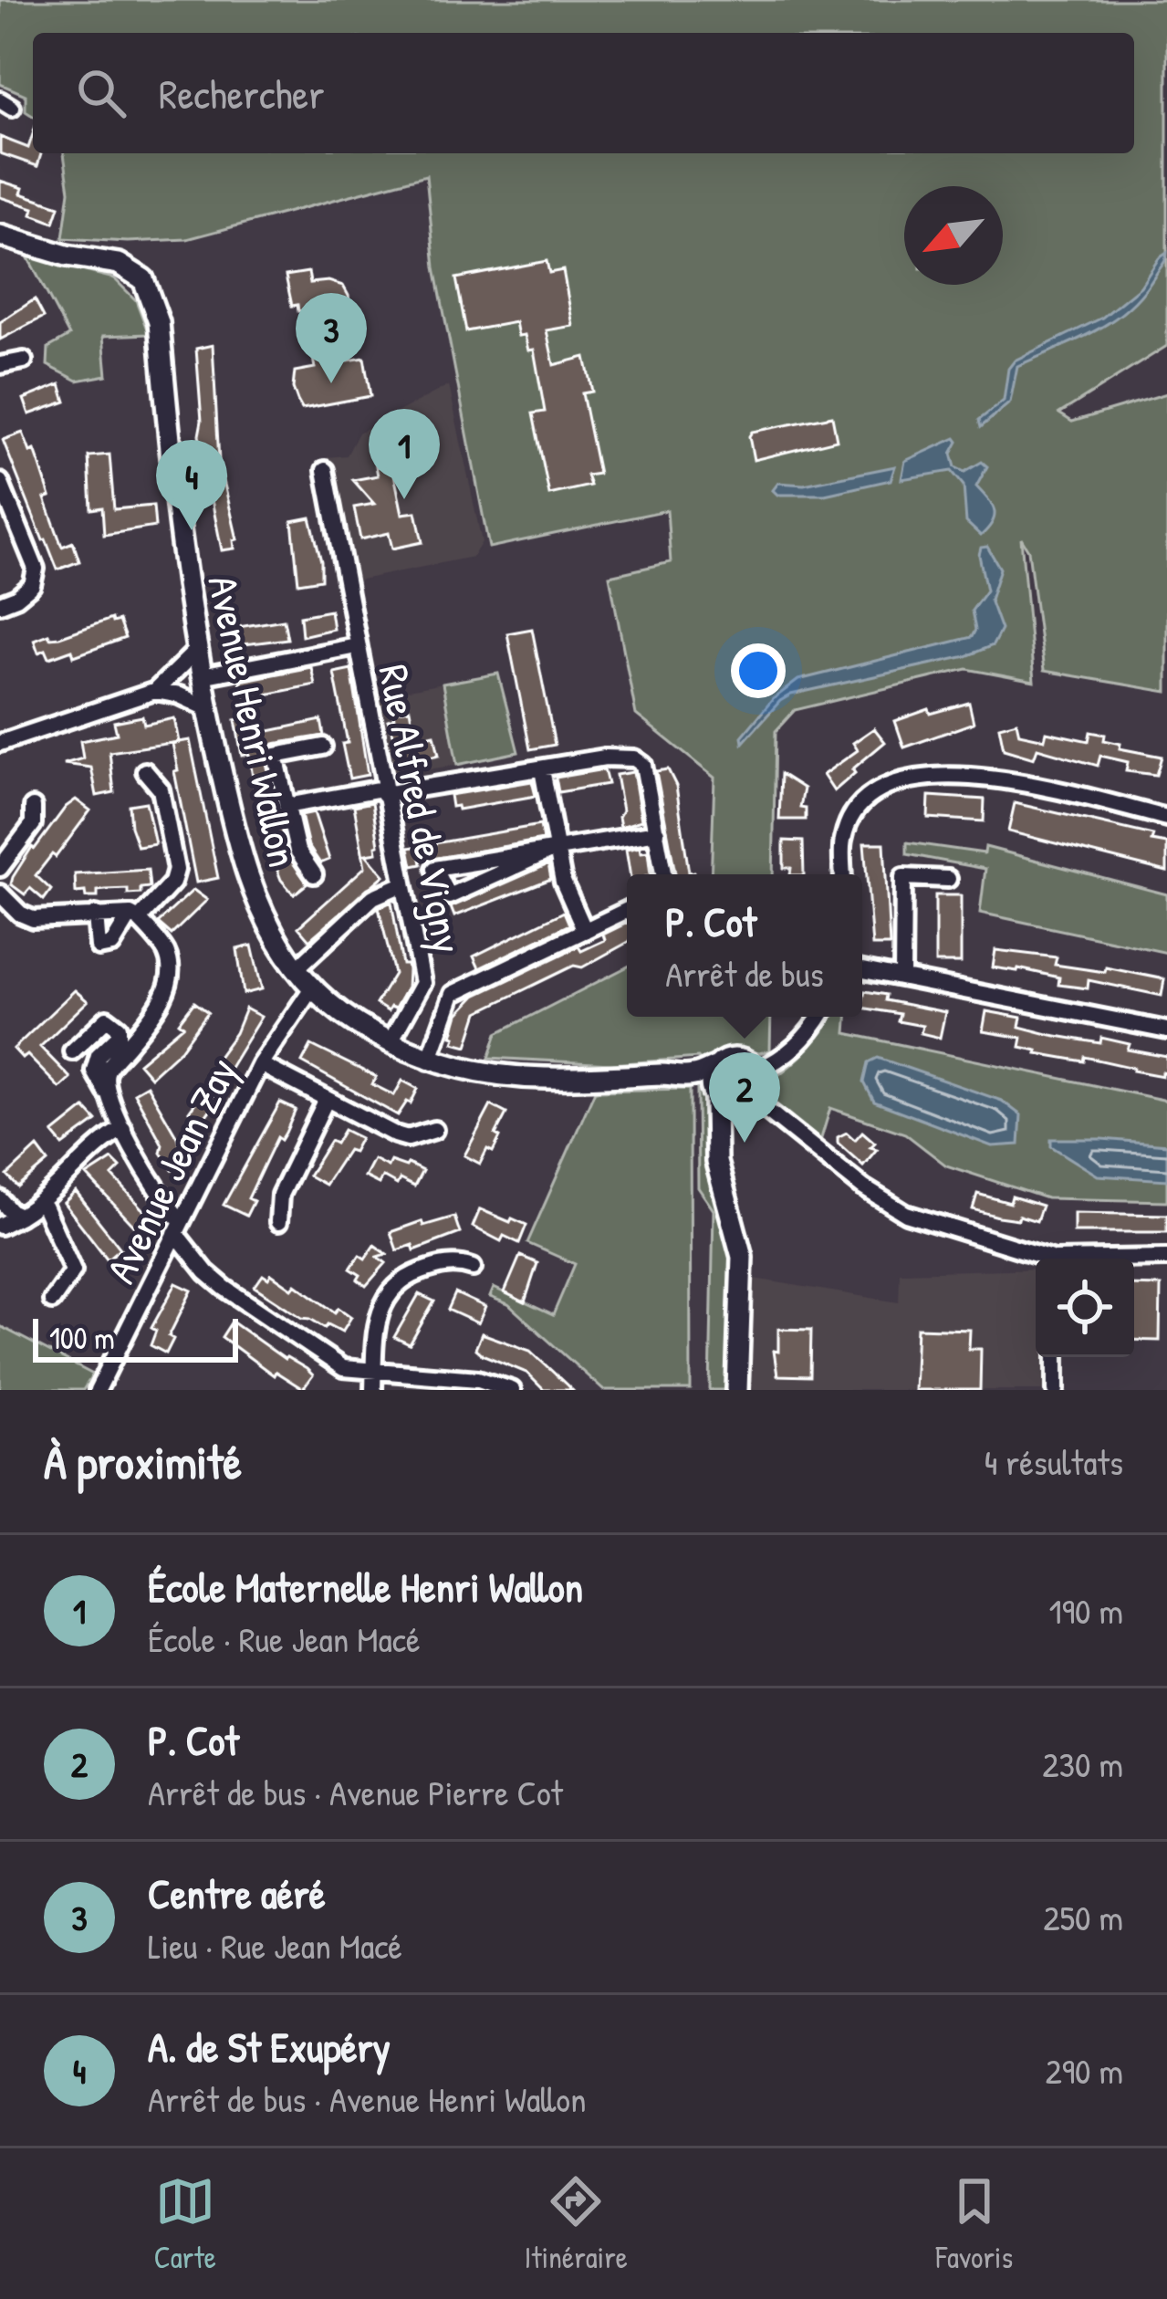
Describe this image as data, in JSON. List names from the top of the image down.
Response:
{
  "streets": {
    "street": ["Avenue Henri Wallon", "Rue Alfred de Vigny", "Avenue Jean Zay"]
  },
  "crossings": [
    ["Avenue Henri Wallon", "Rue Alfred de Vigny"],
    ["Avenue Henri Wallon", "Avenue Jean Zay"]
  ],
  "scale_bar": "100 m",
  "north": "bottom left",
  "page": {
    "search": "Rechercher",
    "pins": [
      "3",
      "1",
      "4",
      "2"
    ],
    "popup": ["P. Cot", "Arrêt de bus"],
    "scale": "100 m",
    "heading": ["À proximité", "4 résultats"],
    "list": [
      {
        "mark": "1",
        "name": "École Maternelle Henri Wallon",
        "note": "École · Rue Jean Macé",
        "value": "190 m"
      },
      {
        "mark": "2",
        "name": "P. Cot",
        "note": "Arrêt de bus · Avenue Pierre Cot",
        "value": "230 m"
      },
      {
        "mark": "3",
        "name": "Centre aéré",
        "note": "Lieu · Rue Jean Macé",
        "value": "250 m"
      },
      {
        "mark": "4",
        "name": "A. de St Exupéry",
        "note": "Arrêt de bus · Avenue Henri Wallon",
        "value": "290 m"
      }
    ],
    "nav": ["Carte", "Itinéraire", "Favoris"]
  }
}
